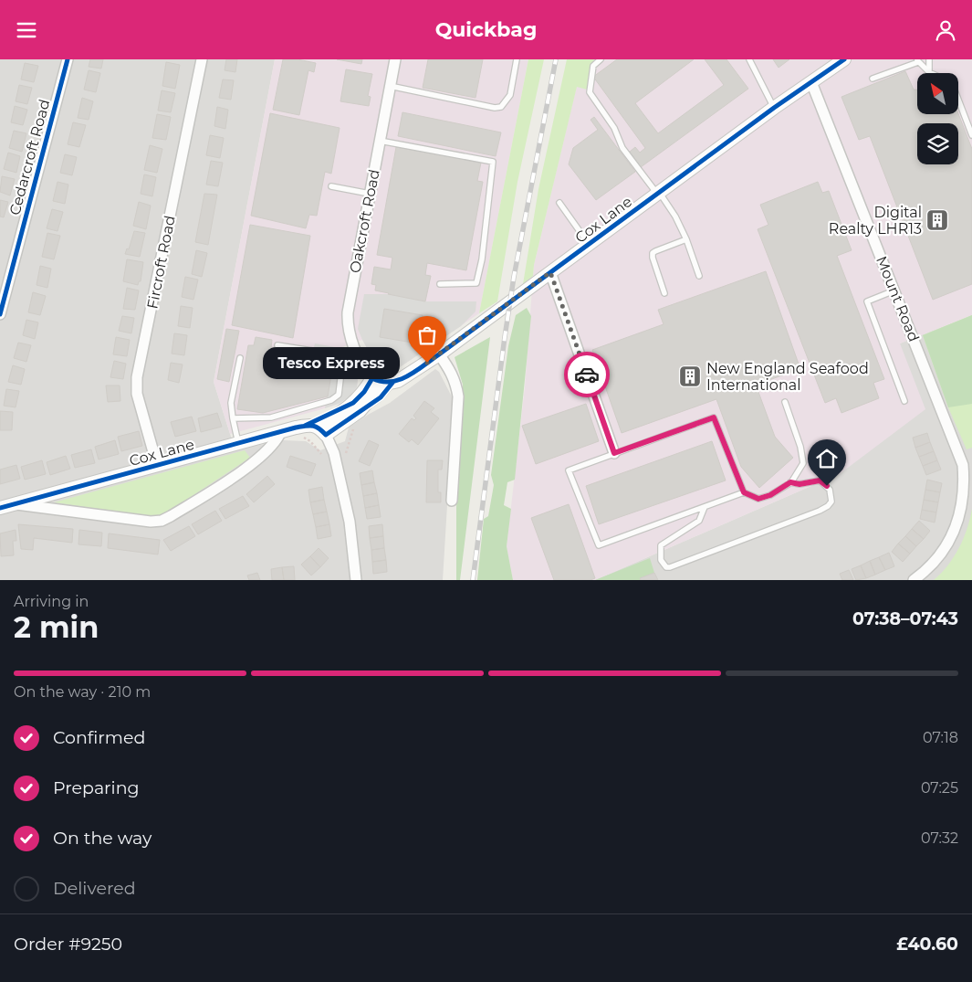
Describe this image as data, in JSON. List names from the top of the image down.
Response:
{
  "streets": {
    "street": [
      "Cedarcroft Road",
      "Cox Lane",
      "Oakcroft Road",
      "Fircroft Road",
      "Mount Road"
    ]
  },
  "crossings": [
    ["Cox Lane", "Oakcroft Road"],
    ["Cox Lane", "Fircroft Road"],
    ["Cox Lane", "Mount Road"]
  ],
  "places": {
    "building": ["Digital Realty LHR13", "New England Seafood International"],
    "other": ["Tesco Express"]
  },
  "north": "top left",
  "page": {
    "header": "Quickbag",
    "bubble": "Tesco Express",
    "heading": ["2 min", "Arriving in", "07:38–07:43"],
    "panel": ["Order #9250", "£40.60"],
    "bar": "On the way · 210 m",
    "list": [
      ["Confirmed", "07:18"],
      ["Preparing", "07:25"],
      ["On the way", "07:32"],
      "Delivered"
    ]
  }
}
